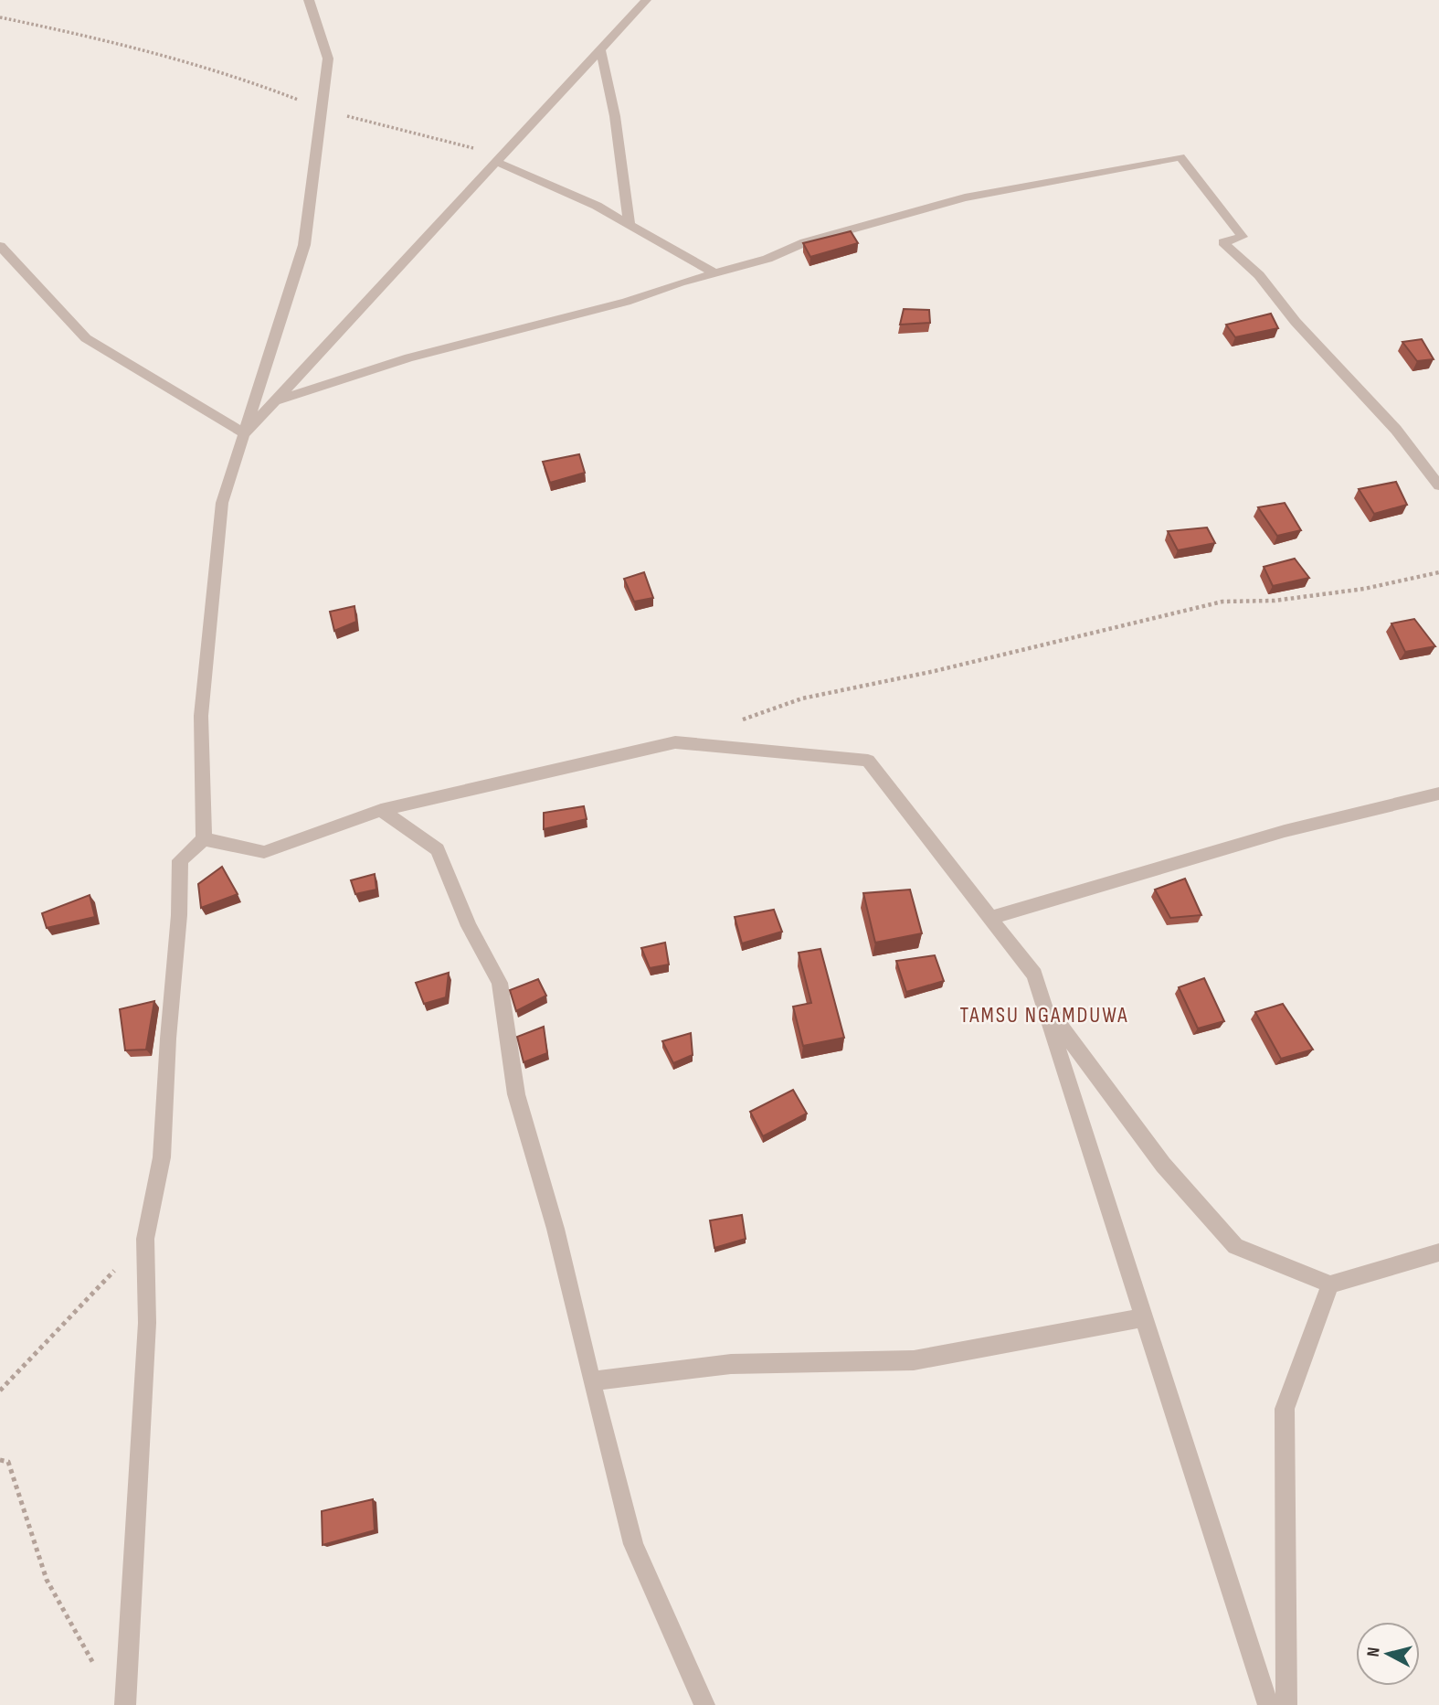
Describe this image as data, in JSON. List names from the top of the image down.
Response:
{
  "districts": ["TAMSU NGAMDUWA"],
  "north": "left"
}
